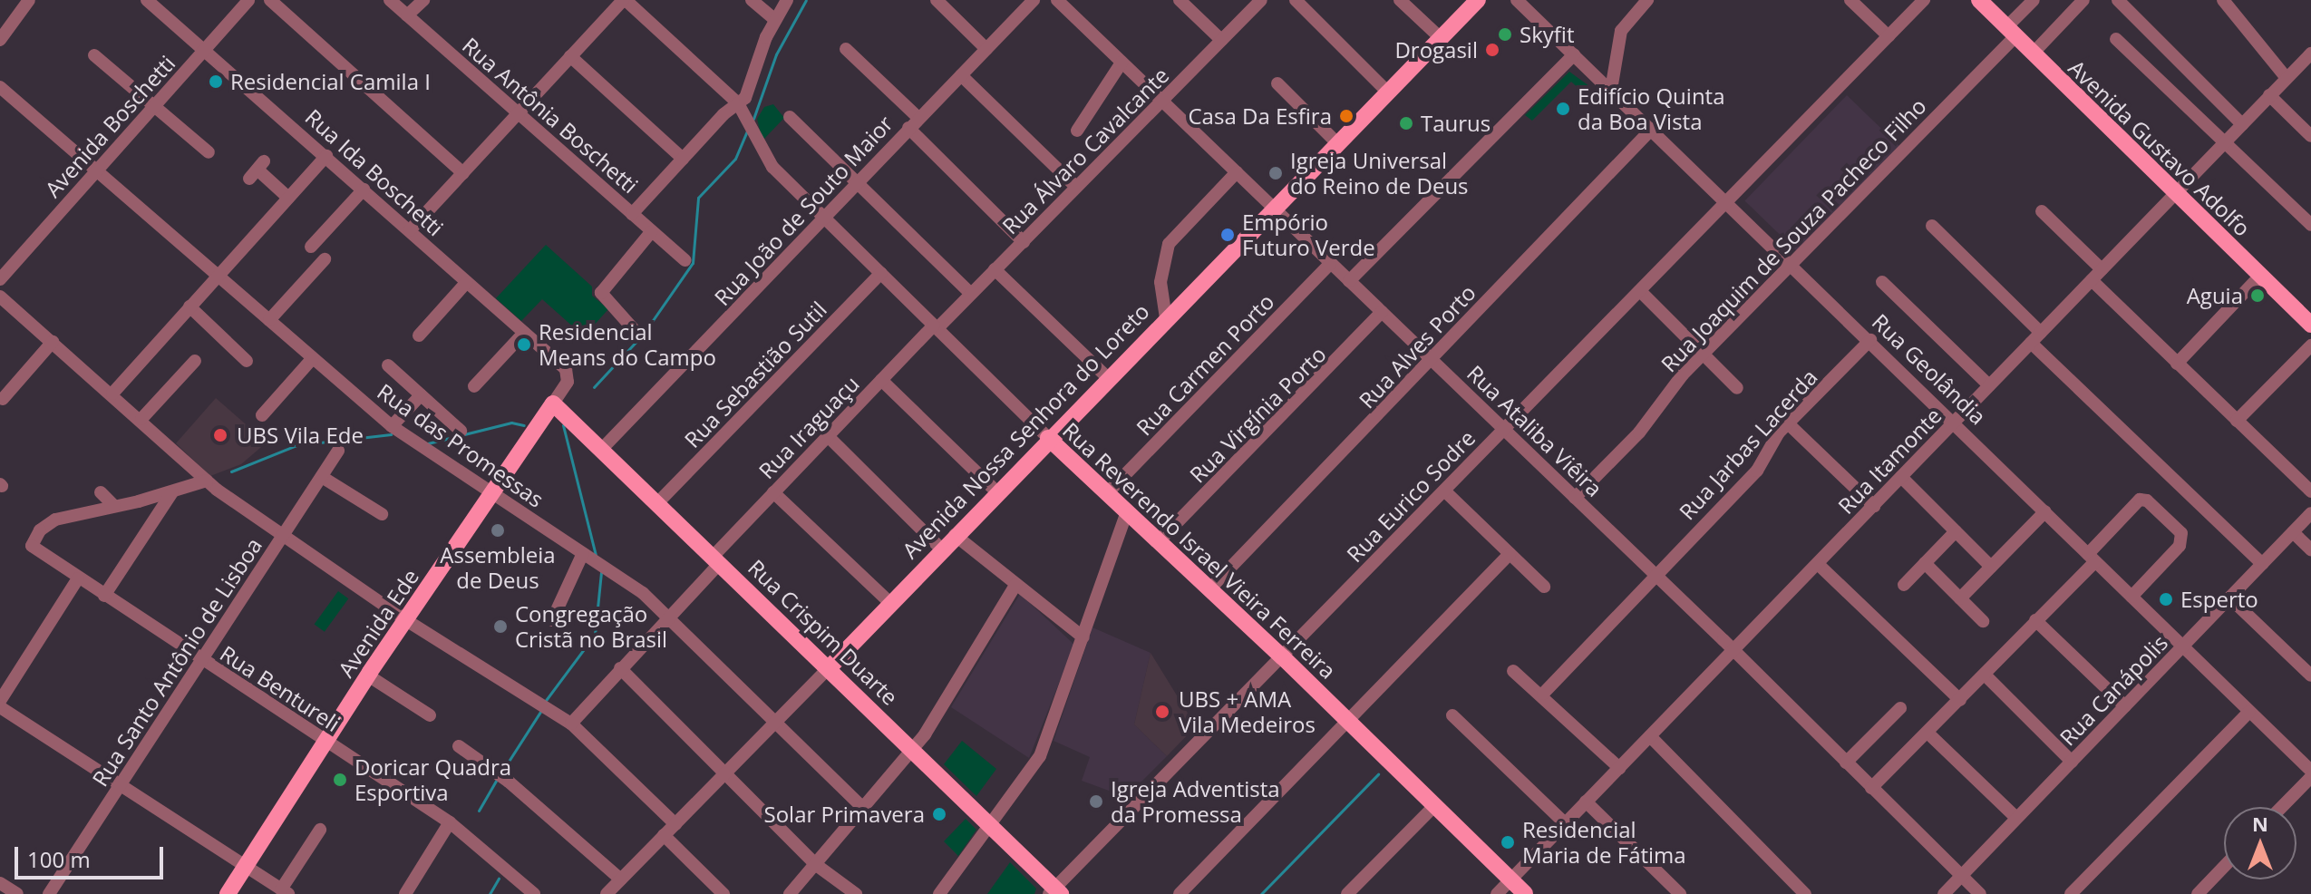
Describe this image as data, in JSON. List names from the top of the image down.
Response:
{
  "streets": {
    "main road": [
      "Avenida Gustavo Adolfo",
      "Avenida Nossa Senhora do Loreto",
      "Rua Reverendo Israel Vieira Ferreira",
      "Avenida Ede",
      "Rua Crispim Duarte"
    ],
    "street": [
      "Rua Antônia Boschetti",
      "Avenida Boschetti",
      "Rua Álvaro Cavalcante",
      "Rua Ida Boschetti",
      "Rua João de Souto Maior",
      "Rua Joaquim de Souza Pacheco Filho",
      "Rua Alves Porto",
      "Rua Carmen Porto",
      "Rua Geolândia",
      "Rua Sebastião Sutil",
      "Rua Virgínia Porto",
      "Rua Iraguaçu",
      "Rua Ataliba Viêira",
      "Rua Jarbas Lacerda",
      "Rua das Promessas",
      "Rua Itamonte",
      "Rua Eurico Sodre",
      "Rua Santo Antônio de Lisboa",
      "Rua Bentureli",
      "Rua Canápolis"
    ]
  },
  "crossings": [
    ["Avenida Boschetti", "Rua Ida Boschetti"],
    ["Avenida Boschetti", "Rua das Promessas"],
    ["Avenida Gustavo Adolfo", "Rua Joaquim de Souza Pacheco Filho"],
    ["Avenida Gustavo Adolfo", "Rua Itamonte"],
    ["Rua Álvaro Cavalcante", "Rua Iraguaçu"],
    ["Rua Álvaro Cavalcante", "Rua Ataliba Viêira"],
    ["Rua Álvaro Cavalcante", "Rua Reverendo Israel Vieira Ferreira"],
    ["Rua Ida Boschetti", "Avenida Ede"],
    ["Rua João de Souto Maior", "Rua Reverendo Israel Vieira Ferreira"],
    ["Rua João de Souto Maior", "Rua Crispim Duarte"],
    ["Rua Joaquim de Souza Pacheco Filho", "Rua Geolândia"],
    ["Rua Joaquim de Souza Pacheco Filho", "Rua Ataliba Viêira"],
    ["Rua Alves Porto", "Rua Geolândia"],
    ["Rua Alves Porto", "Rua Ataliba Viêira"],
    ["Rua Alves Porto", "Rua Reverendo Israel Vieira Ferreira"],
    ["Rua Carmen Porto", "Rua Ataliba Viêira"],
    ["Rua Carmen Porto", "Rua Reverendo Israel Vieira Ferreira"],
    ["Rua Geolândia", "Rua Jarbas Lacerda"],
    ["Rua Geolândia", "Rua Itamonte"],
    ["Rua Geolândia", "Rua Eurico Sodre"],
    ["Rua Geolândia", "Rua Canápolis"],
    ["Rua Sebastião Sutil", "Rua Reverendo Israel Vieira Ferreira"],
    ["Rua Sebastião Sutil", "Rua Crispim Duarte"],
    ["Rua Virgínia Porto", "Rua Ataliba Viêira"],
    ["Rua Virgínia Porto", "Rua Reverendo Israel Vieira Ferreira"],
    ["Rua Iraguaçu", "Rua das Promessas"],
    ["Rua Iraguaçu", "Rua Reverendo Israel Vieira Ferreira"],
    ["Rua Iraguaçu", "Rua Crispim Duarte"],
    ["Avenida Nossa Senhora do Loreto", "Rua Ataliba Viêira"],
    ["Avenida Nossa Senhora do Loreto", "Rua das Promessas"],
    ["Avenida Nossa Senhora do Loreto", "Rua Reverendo Israel Vieira Ferreira"],
    ["Avenida Nossa Senhora do Loreto", "Rua Crispim Duarte"],
    ["Rua Ataliba Viêira", "Rua Jarbas Lacerda"],
    ["Rua Ataliba Viêira", "Rua Itamonte"],
    ["Rua Ataliba Viêira", "Rua Eurico Sodre"],
    ["Rua Ataliba Viêira", "Rua Canápolis"],
    ["Rua das Promessas", "Avenida Ede"],
    ["Rua Itamonte", "Rua Reverendo Israel Vieira Ferreira"],
    ["Rua Eurico Sodre", "Rua Reverendo Israel Vieira Ferreira"],
    ["Rua Eurico Sodre", "Rua Crispim Duarte"],
    ["Avenida Ede", "Rua Crispim Duarte"],
    ["Avenida Ede", "Rua Bentureli"],
    ["Rua Santo Antônio de Lisboa", "Rua Bentureli"]
  ],
  "places": [
    "Skyfit",
    "Drogasil",
    "Residencial Camila I",
    "Edifício Quinta da Boa Vista",
    "Casa Da Esfira",
    "Taurus",
    "Igreja Universal do Reino de Deus",
    "Empório Futuro Verde",
    "Aguia",
    "Residencial Means do Campo",
    "UBS Vila Ede",
    "Assembleia de Deus",
    "Esperto",
    "Congregação Cristã no Brasil",
    "UBS + AMA Vila Medeiros",
    "Doricar Quadra Esportiva",
    "Igreja Adventista da Promessa",
    "Solar Primavera",
    "Residencial Maria de Fátima"
  ],
  "scale_bar": "100 m",
  "north": "top"
}
